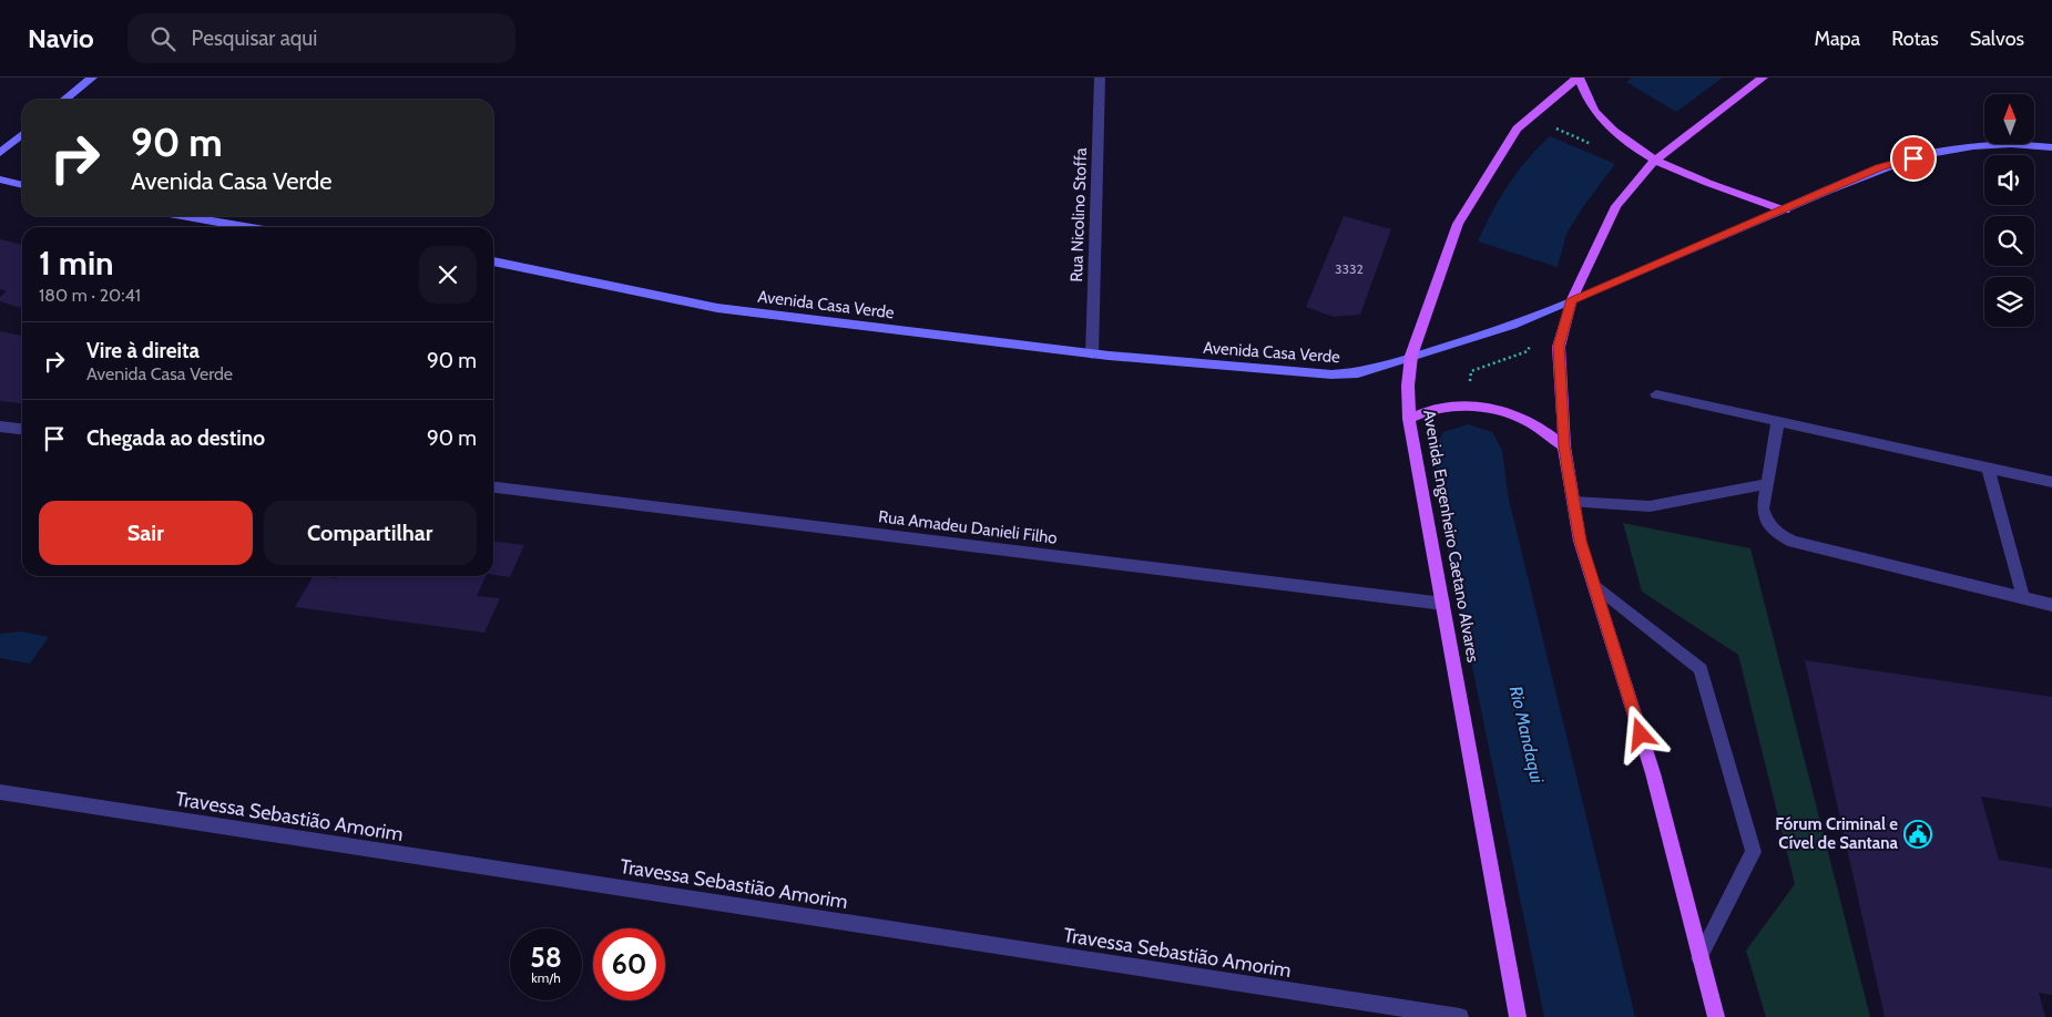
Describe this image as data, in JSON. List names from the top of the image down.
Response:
{
  "streets": {
    "main road": ["Avenida Casa Verde", "Avenida Engenheiro Caetano Alvares"],
    "street": ["Rua Nicolino Stoffa", "Rua Amadeu Danieli Filho", "Travessa Sebastião Amorim"]
  },
  "crossings": [
    ["Rua Nicolino Stoffa", "Avenida Casa Verde"],
    ["Avenida Casa Verde", "Avenida Engenheiro Caetano Alvares"],
    ["Rua Amadeu Danieli Filho", "Avenida Engenheiro Caetano Alvares"]
  ],
  "water": ["Rio Mandaqui"],
  "places": {
    "public building": ["Fórum Criminal e Cível de Santana"]
  },
  "house_numbers": ["3332"],
  "north": "top",
  "page": {
    "header": "Navio",
    "search": "Pesquisar aqui",
    "nav": ["Mapa", "Rotas", "Salvos"],
    "turn": ["90 m", "Avenida Casa Verde"],
    "heading": ["1 min", "180 m · 20:41"],
    "list": [
      {
        "name": "Vire à direita",
        "note": "Avenida Casa Verde",
        "value": "90 m"
      },
      {
        "name": "Chegada ao destino",
        "value": "90 m"
      }
    ],
    "buttons": ["Sair", "Compartilhar"],
    "speed": "58 km/h",
    "limit": "60"
  }
}
